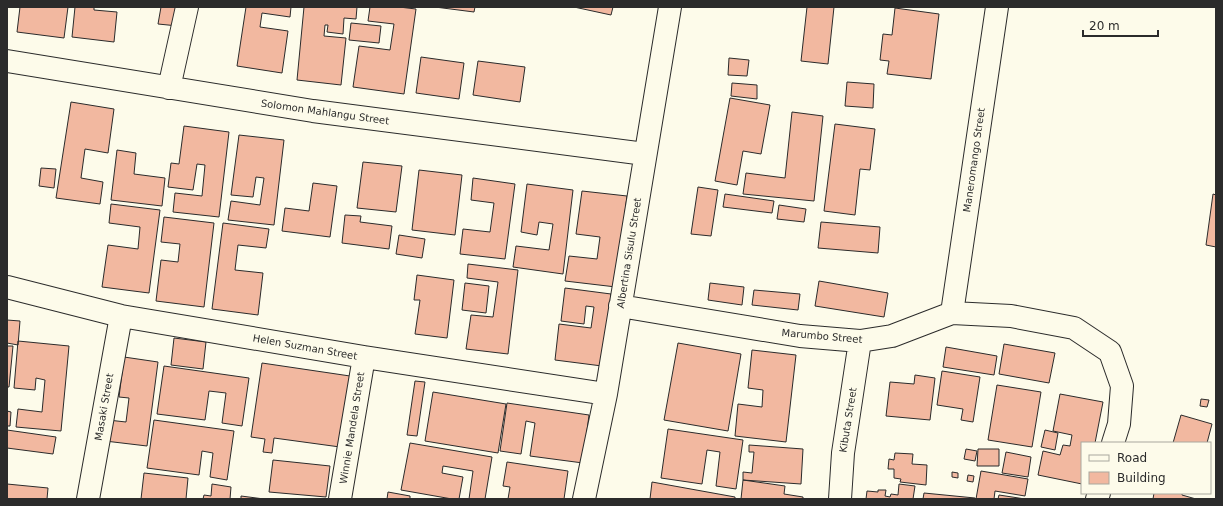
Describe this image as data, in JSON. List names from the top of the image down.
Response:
{
  "streets": {
    "street": [
      "Solomon Mahlangu Street",
      "Maneromango Street",
      "Albertina Sisulu Street",
      "Marumbo Street",
      "Helen Suzman Street",
      "Masaki Street",
      "Kibuta Street",
      "Winnie Mandela Street"
    ]
  },
  "crossings": [
    ["Solomon Mahlangu Street", "Albertina Sisulu Street"],
    ["Maneromango Street", "Marumbo Street"],
    ["Albertina Sisulu Street", "Marumbo Street"],
    ["Albertina Sisulu Street", "Helen Suzman Street"],
    ["Marumbo Street", "Kibuta Street"],
    ["Helen Suzman Street", "Masaki Street"],
    ["Helen Suzman Street", "Winnie Mandela Street"]
  ],
  "legend": ["Road", "Building"],
  "scale_bar": "20 m"
}
